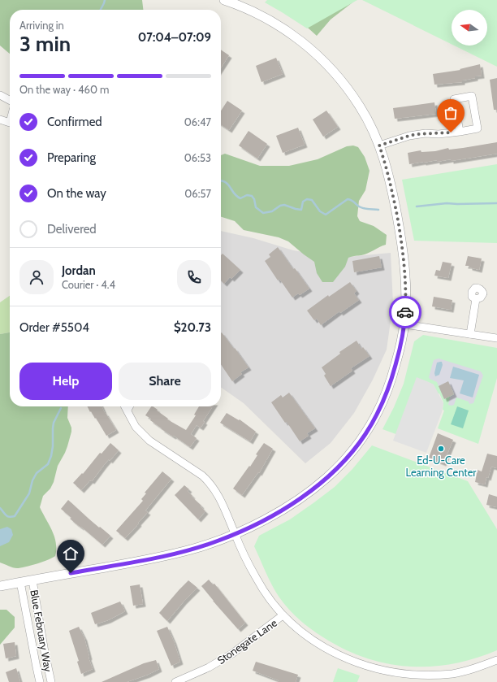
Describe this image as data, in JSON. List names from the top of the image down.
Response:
{
  "streets": {
    "street": ["Blue February Way", "Stonegate Lane"]
  },
  "places": ["Ed-U-Care Learning Center"],
  "north": "left",
  "page": {
    "heading": ["3 min", "Arriving in", "07:04–07:09"],
    "panel": [
      "Jordan",
      "Courier · 4.4",
      "Order #5504",
      "$20.73"
    ],
    "bar": "On the way · 460 m",
    "list": [
      ["Confirmed", "06:47"],
      ["Preparing", "06:53"],
      ["On the way", "06:57"],
      "Delivered"
    ],
    "buttons": ["Help", "Share"]
  }
}
